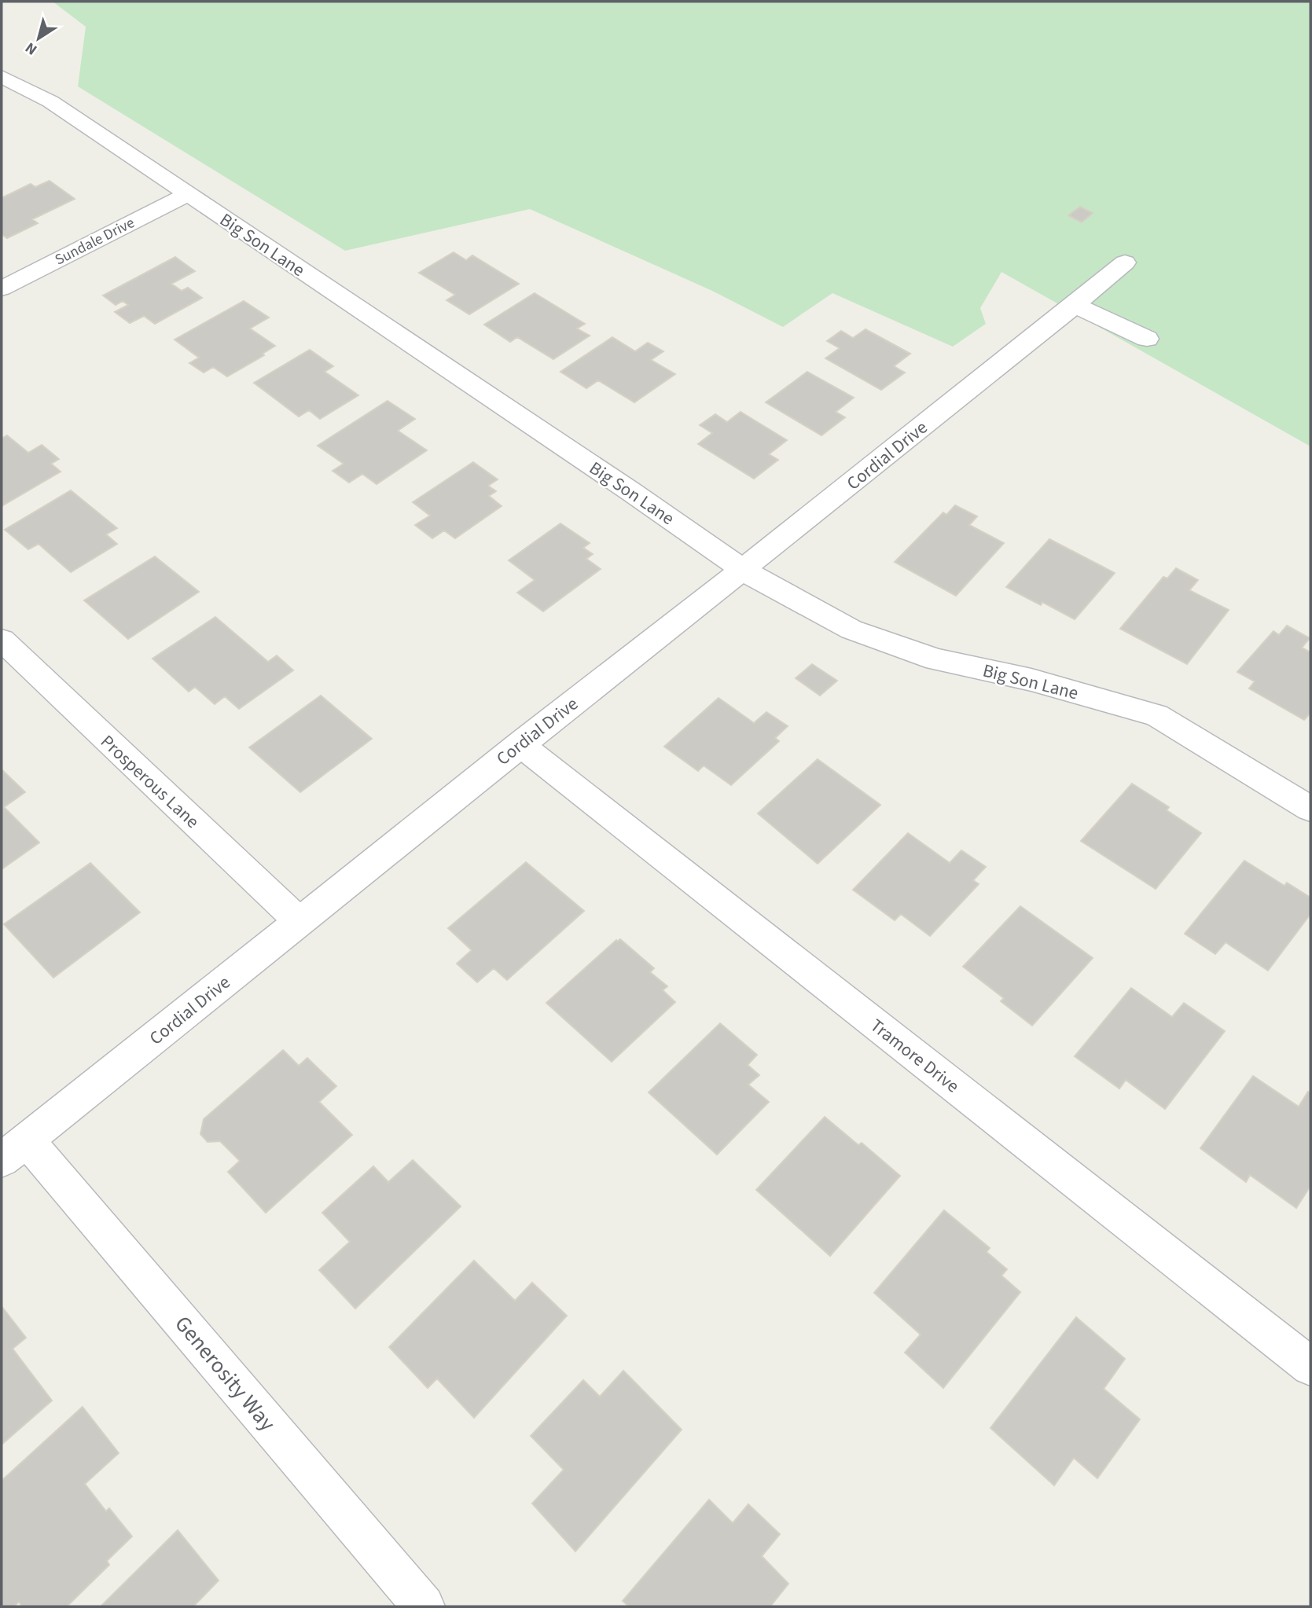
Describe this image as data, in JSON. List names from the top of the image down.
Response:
{
  "streets": {
    "street": [
      "Sundale Drive",
      "Big Son Lane",
      "Cordial Drive",
      "Prosperous Lane",
      "Tramore Drive",
      "Generosity Way"
    ]
  },
  "crossings": [
    ["Sundale Drive", "Big Son Lane"],
    ["Big Son Lane", "Cordial Drive"],
    ["Cordial Drive", "Prosperous Lane"],
    ["Cordial Drive", "Tramore Drive"],
    ["Cordial Drive", "Generosity Way"]
  ],
  "north": "bottom left"
}
